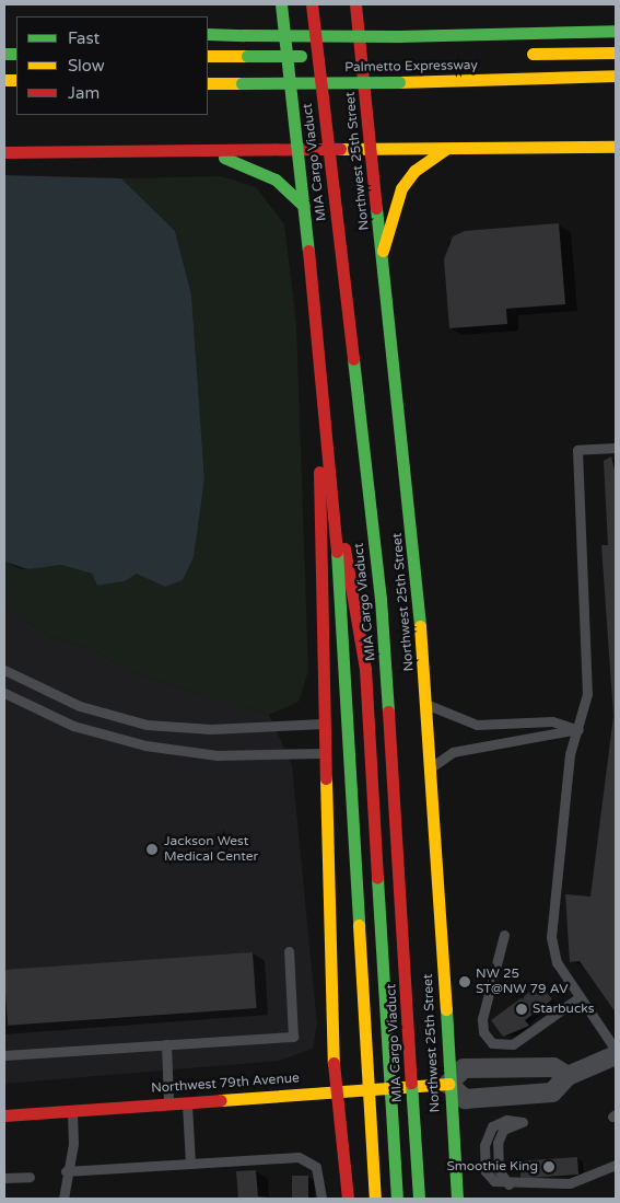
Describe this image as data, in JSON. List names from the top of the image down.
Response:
{
  "streets": {
    "main road": [
      "Palmetto Expressway",
      "Northwest 25th Street",
      "MIA Cargo Viaduct",
      "Northwest 79th Avenue"
    ]
  },
  "crossings": [
    ["Northwest 25th Street", "Northwest 79th Avenue"]
  ],
  "places": [
    "Jackson West Medical Center",
    "NW 25 ST@NW 79 AV",
    "Starbucks",
    "Smoothie King"
  ],
  "legend": ["Fast", "Slow", "Jam"]
}
